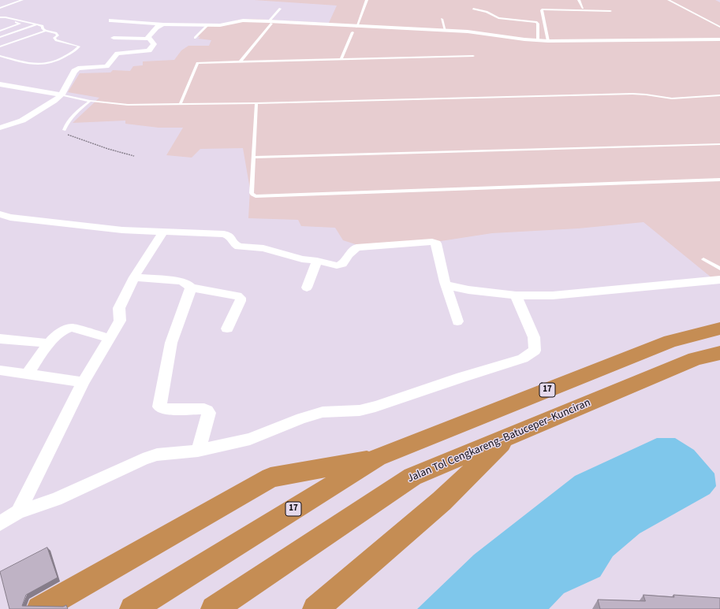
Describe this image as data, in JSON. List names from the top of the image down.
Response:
{
  "streets": {
    "highway": ["17", "Jalan Tol Cengkareng–Batuceper–Kunciran"]
  }
}
